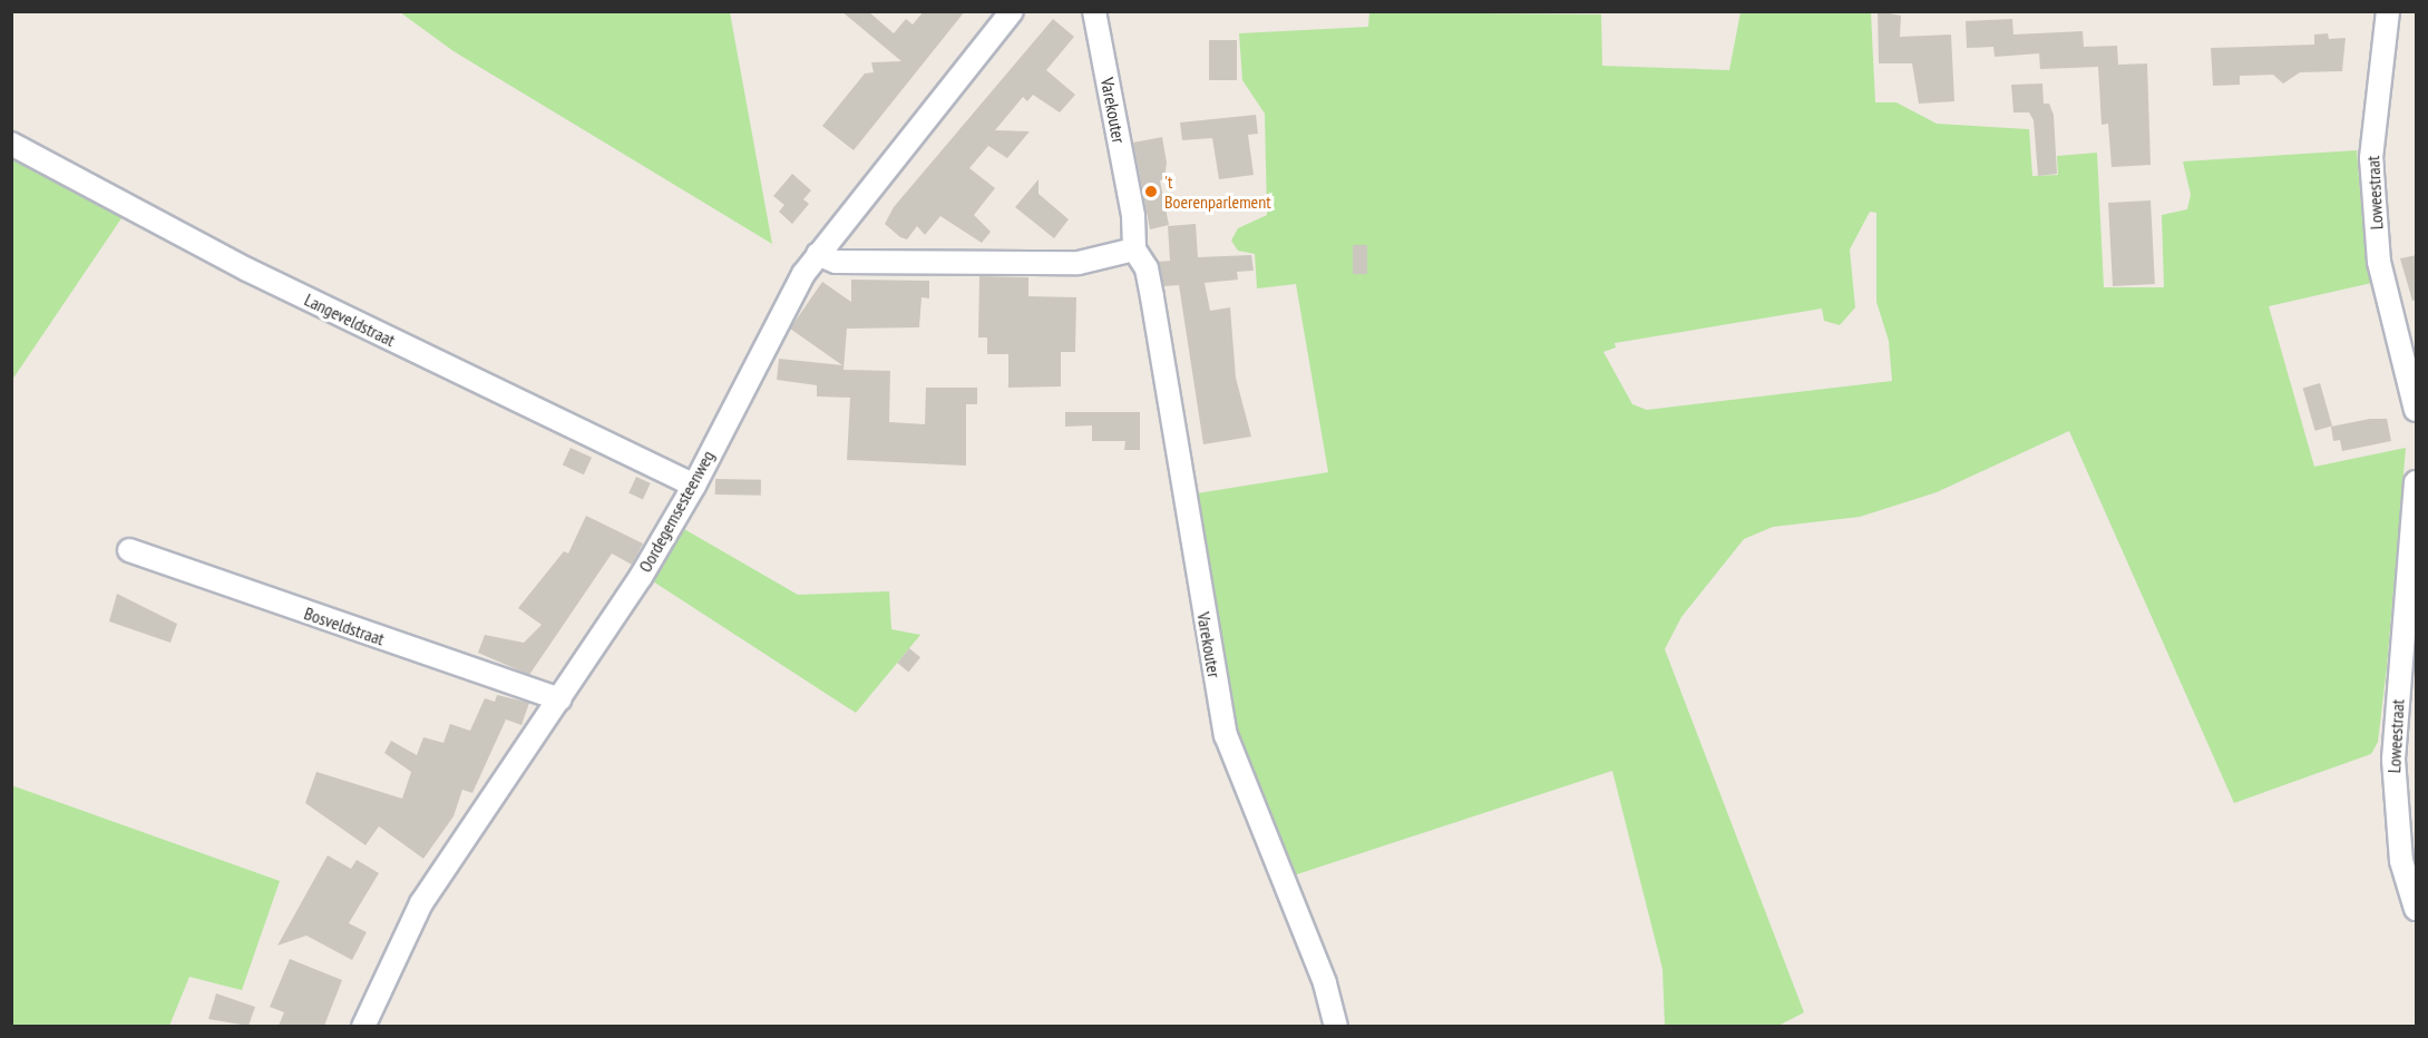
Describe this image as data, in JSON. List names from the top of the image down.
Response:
{
  "streets": {
    "street": [
      "Varekouter",
      "Loweestraat",
      "Langeveldstraat",
      "Oordegemsesteenweg",
      "Bosveldstraat"
    ]
  },
  "crossings": [
    ["Langeveldstraat", "Oordegemsesteenweg"],
    ["Oordegemsesteenweg", "Bosveldstraat"]
  ],
  "places": ["'t Boerenparlement"]
}
